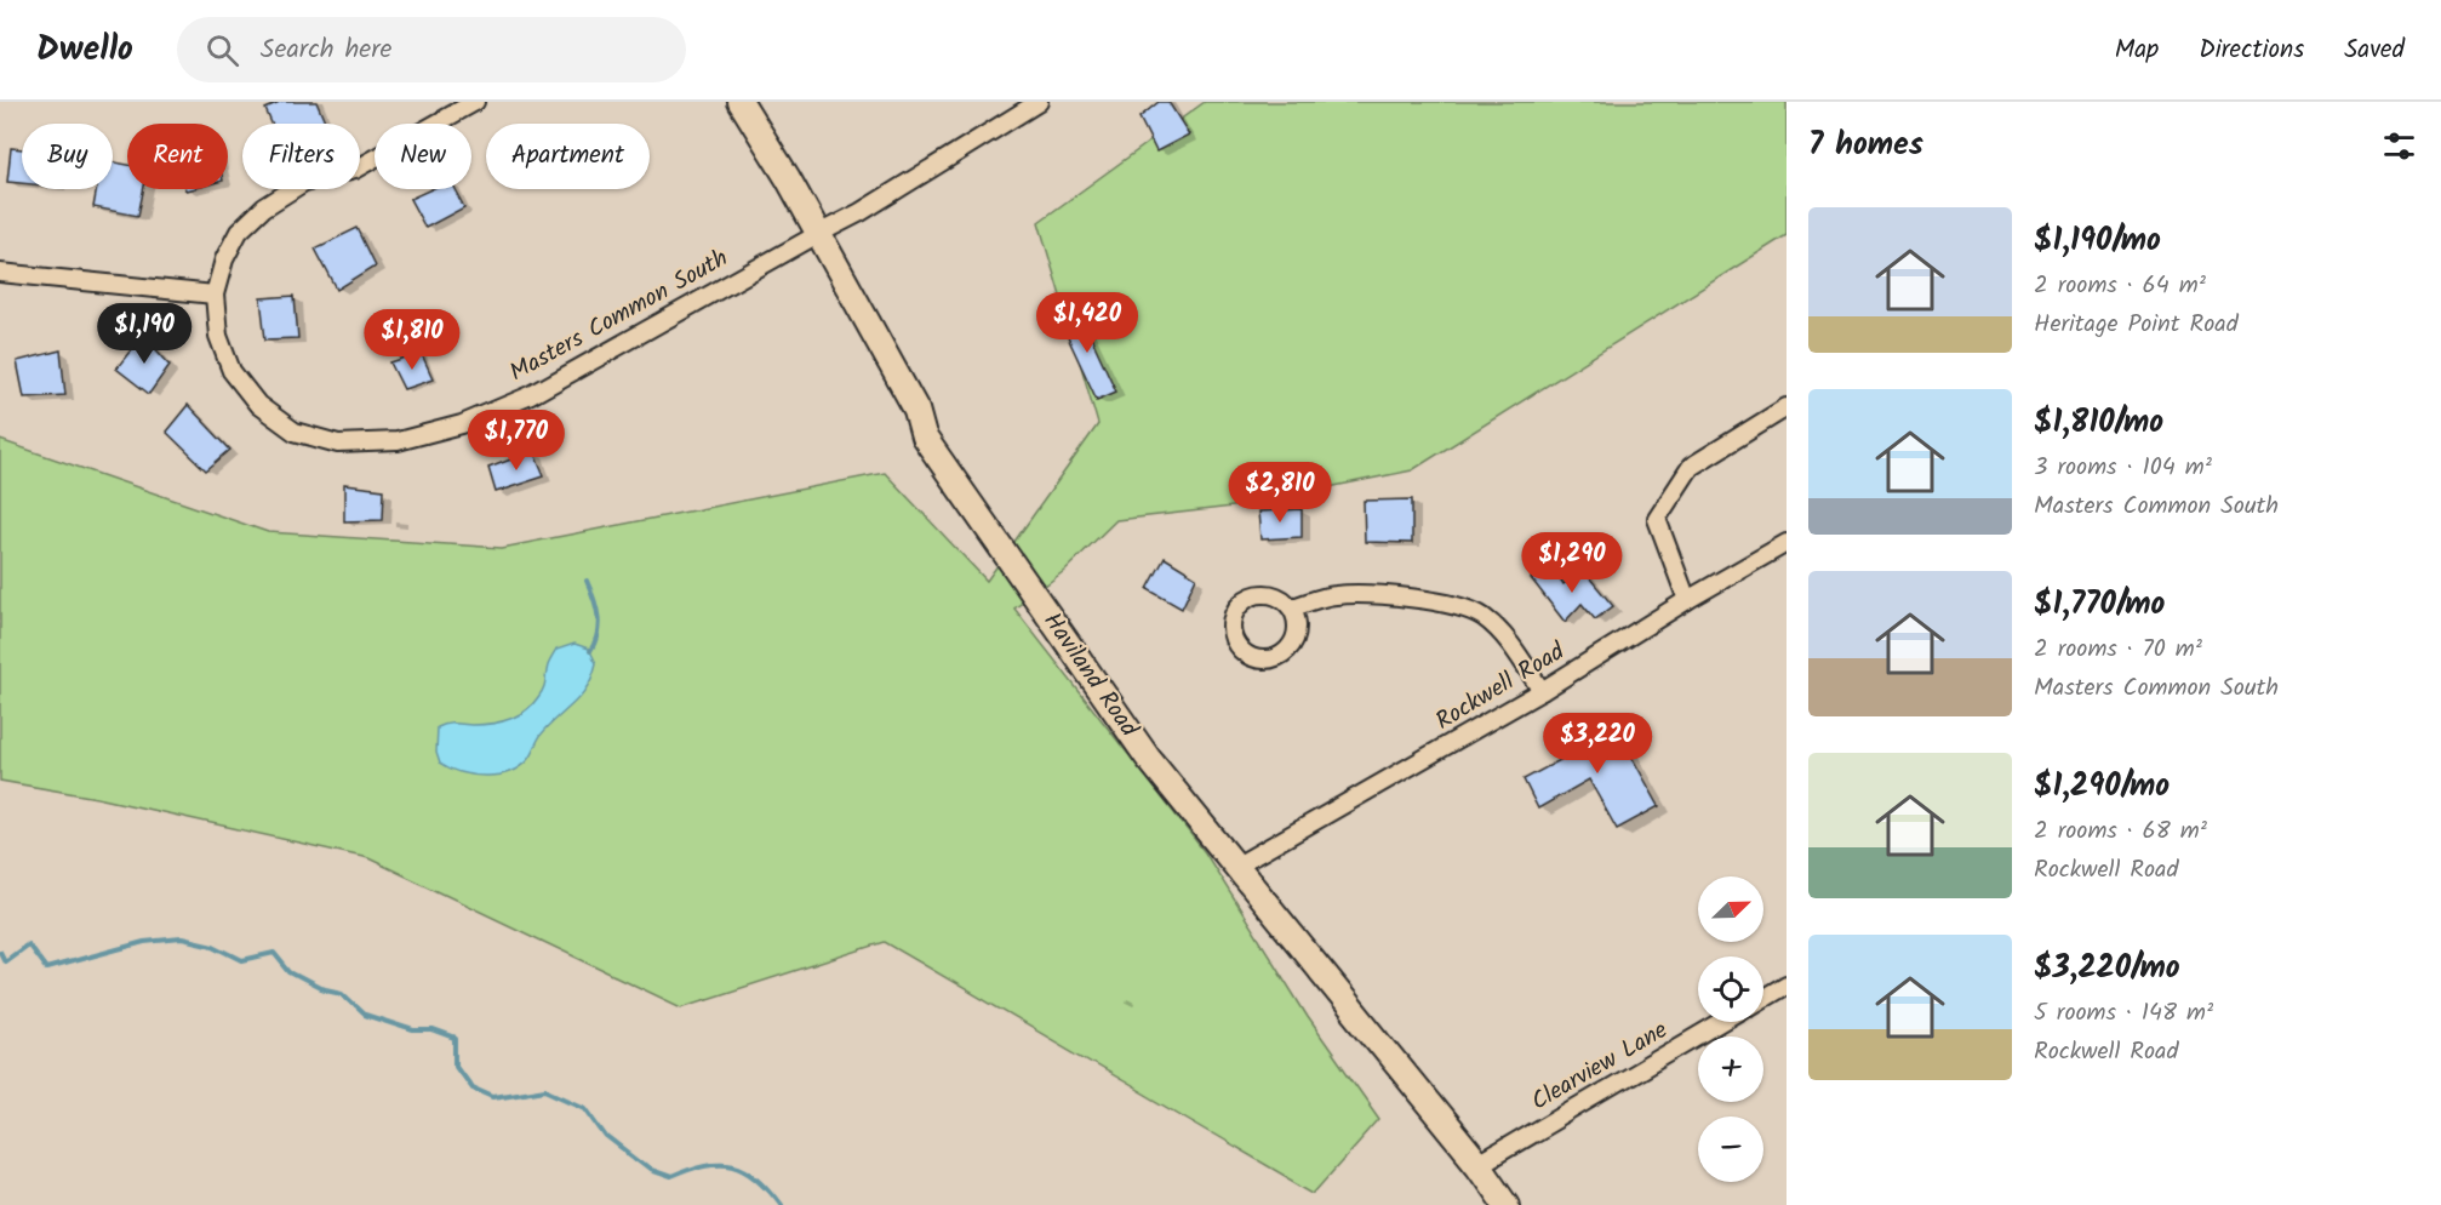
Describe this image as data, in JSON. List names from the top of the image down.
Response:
{
  "streets": {
    "street": [
      "Masters Common South",
      "Haviland Road",
      "Rockwell Road",
      "Clearview Lane"
    ]
  },
  "crossings": [
    ["Masters Common South", "Haviland Road"],
    ["Haviland Road", "Rockwell Road"],
    ["Haviland Road", "Clearview Lane"]
  ],
  "north": "top right",
  "page": {
    "header": "Dwello",
    "search": "Search here",
    "nav": ["Map", "Directions", "Saved"],
    "heading": "7 homes",
    "chip": [
      "Buy",
      "Rent",
      "Filters",
      "New",
      "Apartment"
    ],
    "list": [
      {
        "name": "$1,190/mo",
        "note": "2 rooms · 64 m² · Heritage Point Road"
      },
      {
        "name": "$1,810/mo",
        "note": "3 rooms · 104 m² · Masters Common South"
      },
      {
        "name": "$1,770/mo",
        "note": "2 rooms · 70 m² · Masters Common South"
      },
      {
        "name": "$1,290/mo",
        "note": "2 rooms · 68 m² · Rockwell Road"
      },
      {
        "name": "$3,220/mo",
        "note": "5 rooms · 148 m² · Rockwell Road"
      }
    ],
    "price": [
      "$1,420",
      "$1,190",
      "$1,810",
      "$1,770",
      "$2,810",
      "$1,290",
      "$3,220"
    ],
    "map_buttons": ["+", "−"]
  }
}
